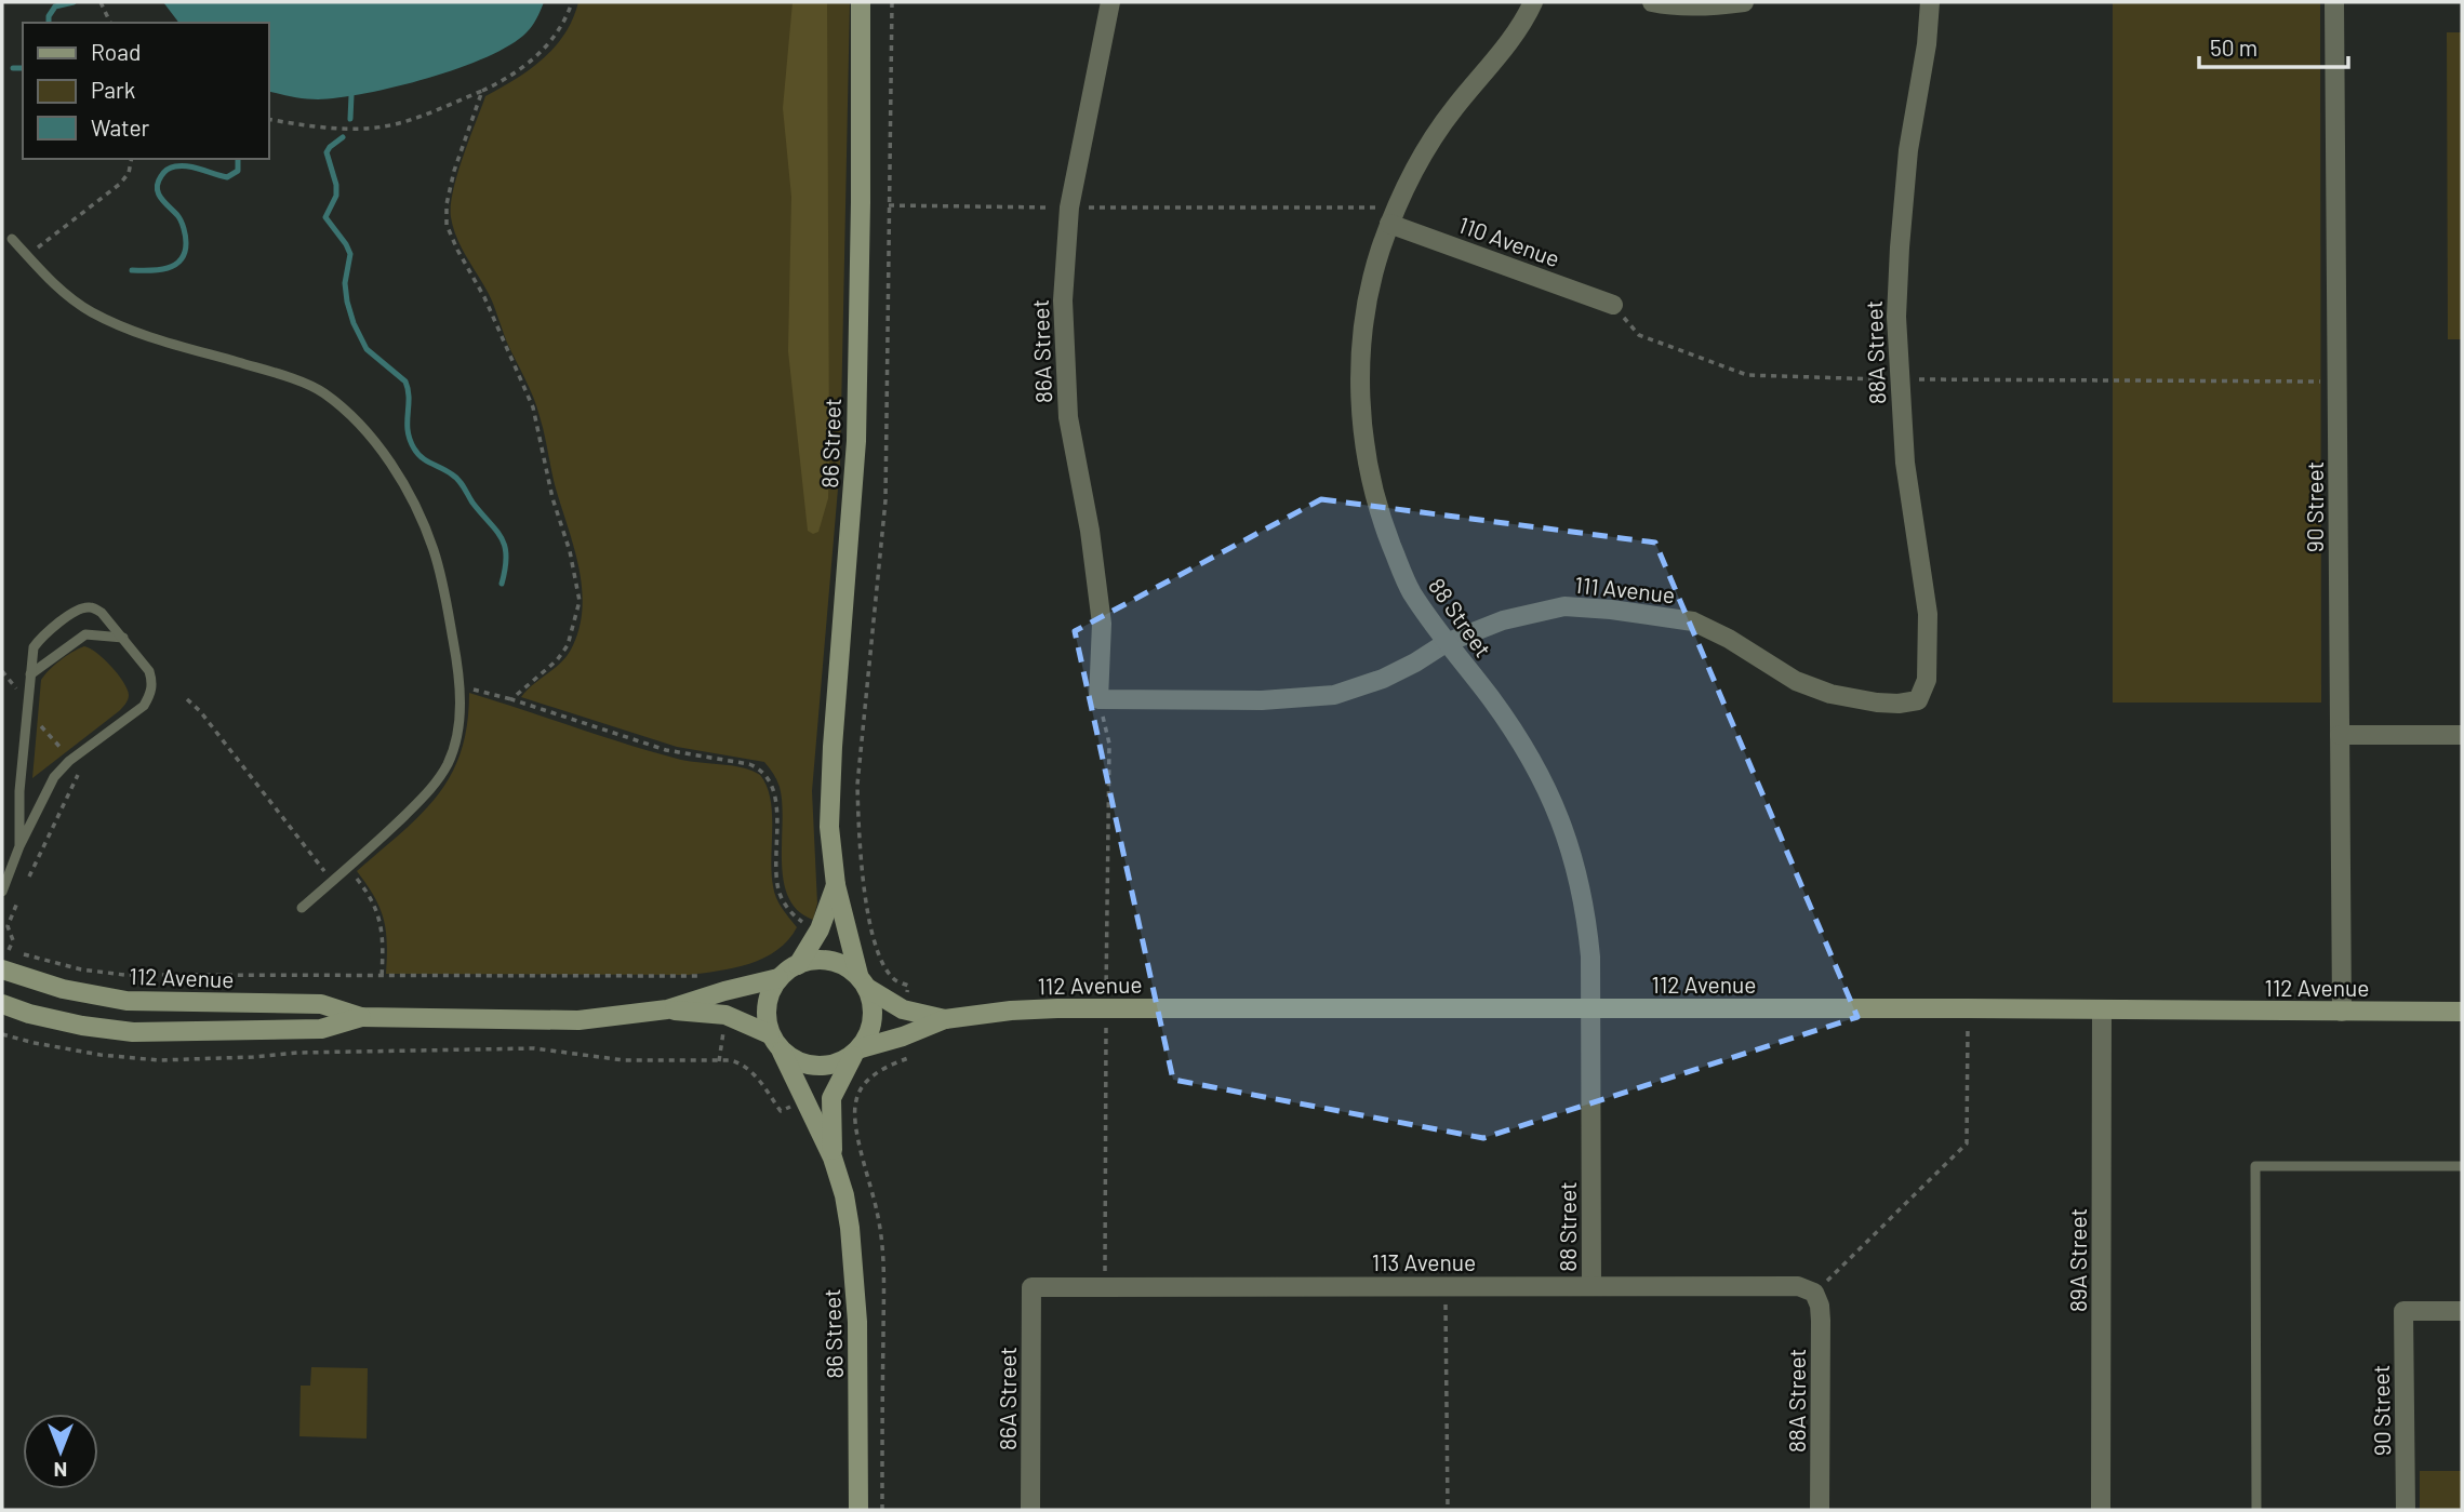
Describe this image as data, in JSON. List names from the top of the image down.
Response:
{
  "streets": {
    "street": [
      "110 Avenue",
      "86A Street",
      "88A Street",
      "86 Street",
      "90 Street",
      "111 Avenue",
      "88 Street",
      "112 Avenue",
      "89A Street",
      "113 Avenue"
    ]
  },
  "crossings": [
    ["110 Avenue", "88 Street"],
    ["86A Street", "111 Avenue"],
    ["86A Street", "113 Avenue"],
    ["88A Street", "111 Avenue"],
    ["88A Street", "113 Avenue"],
    ["86 Street", "112 Avenue"],
    ["90 Street", "112 Avenue"],
    ["111 Avenue", "88 Street"],
    ["88 Street", "112 Avenue"],
    ["88 Street", "113 Avenue"],
    ["112 Avenue", "89A Street"]
  ],
  "legend": ["Road", "Park", "Water"],
  "scale_bar": "50 m",
  "north": "bottom"
}
